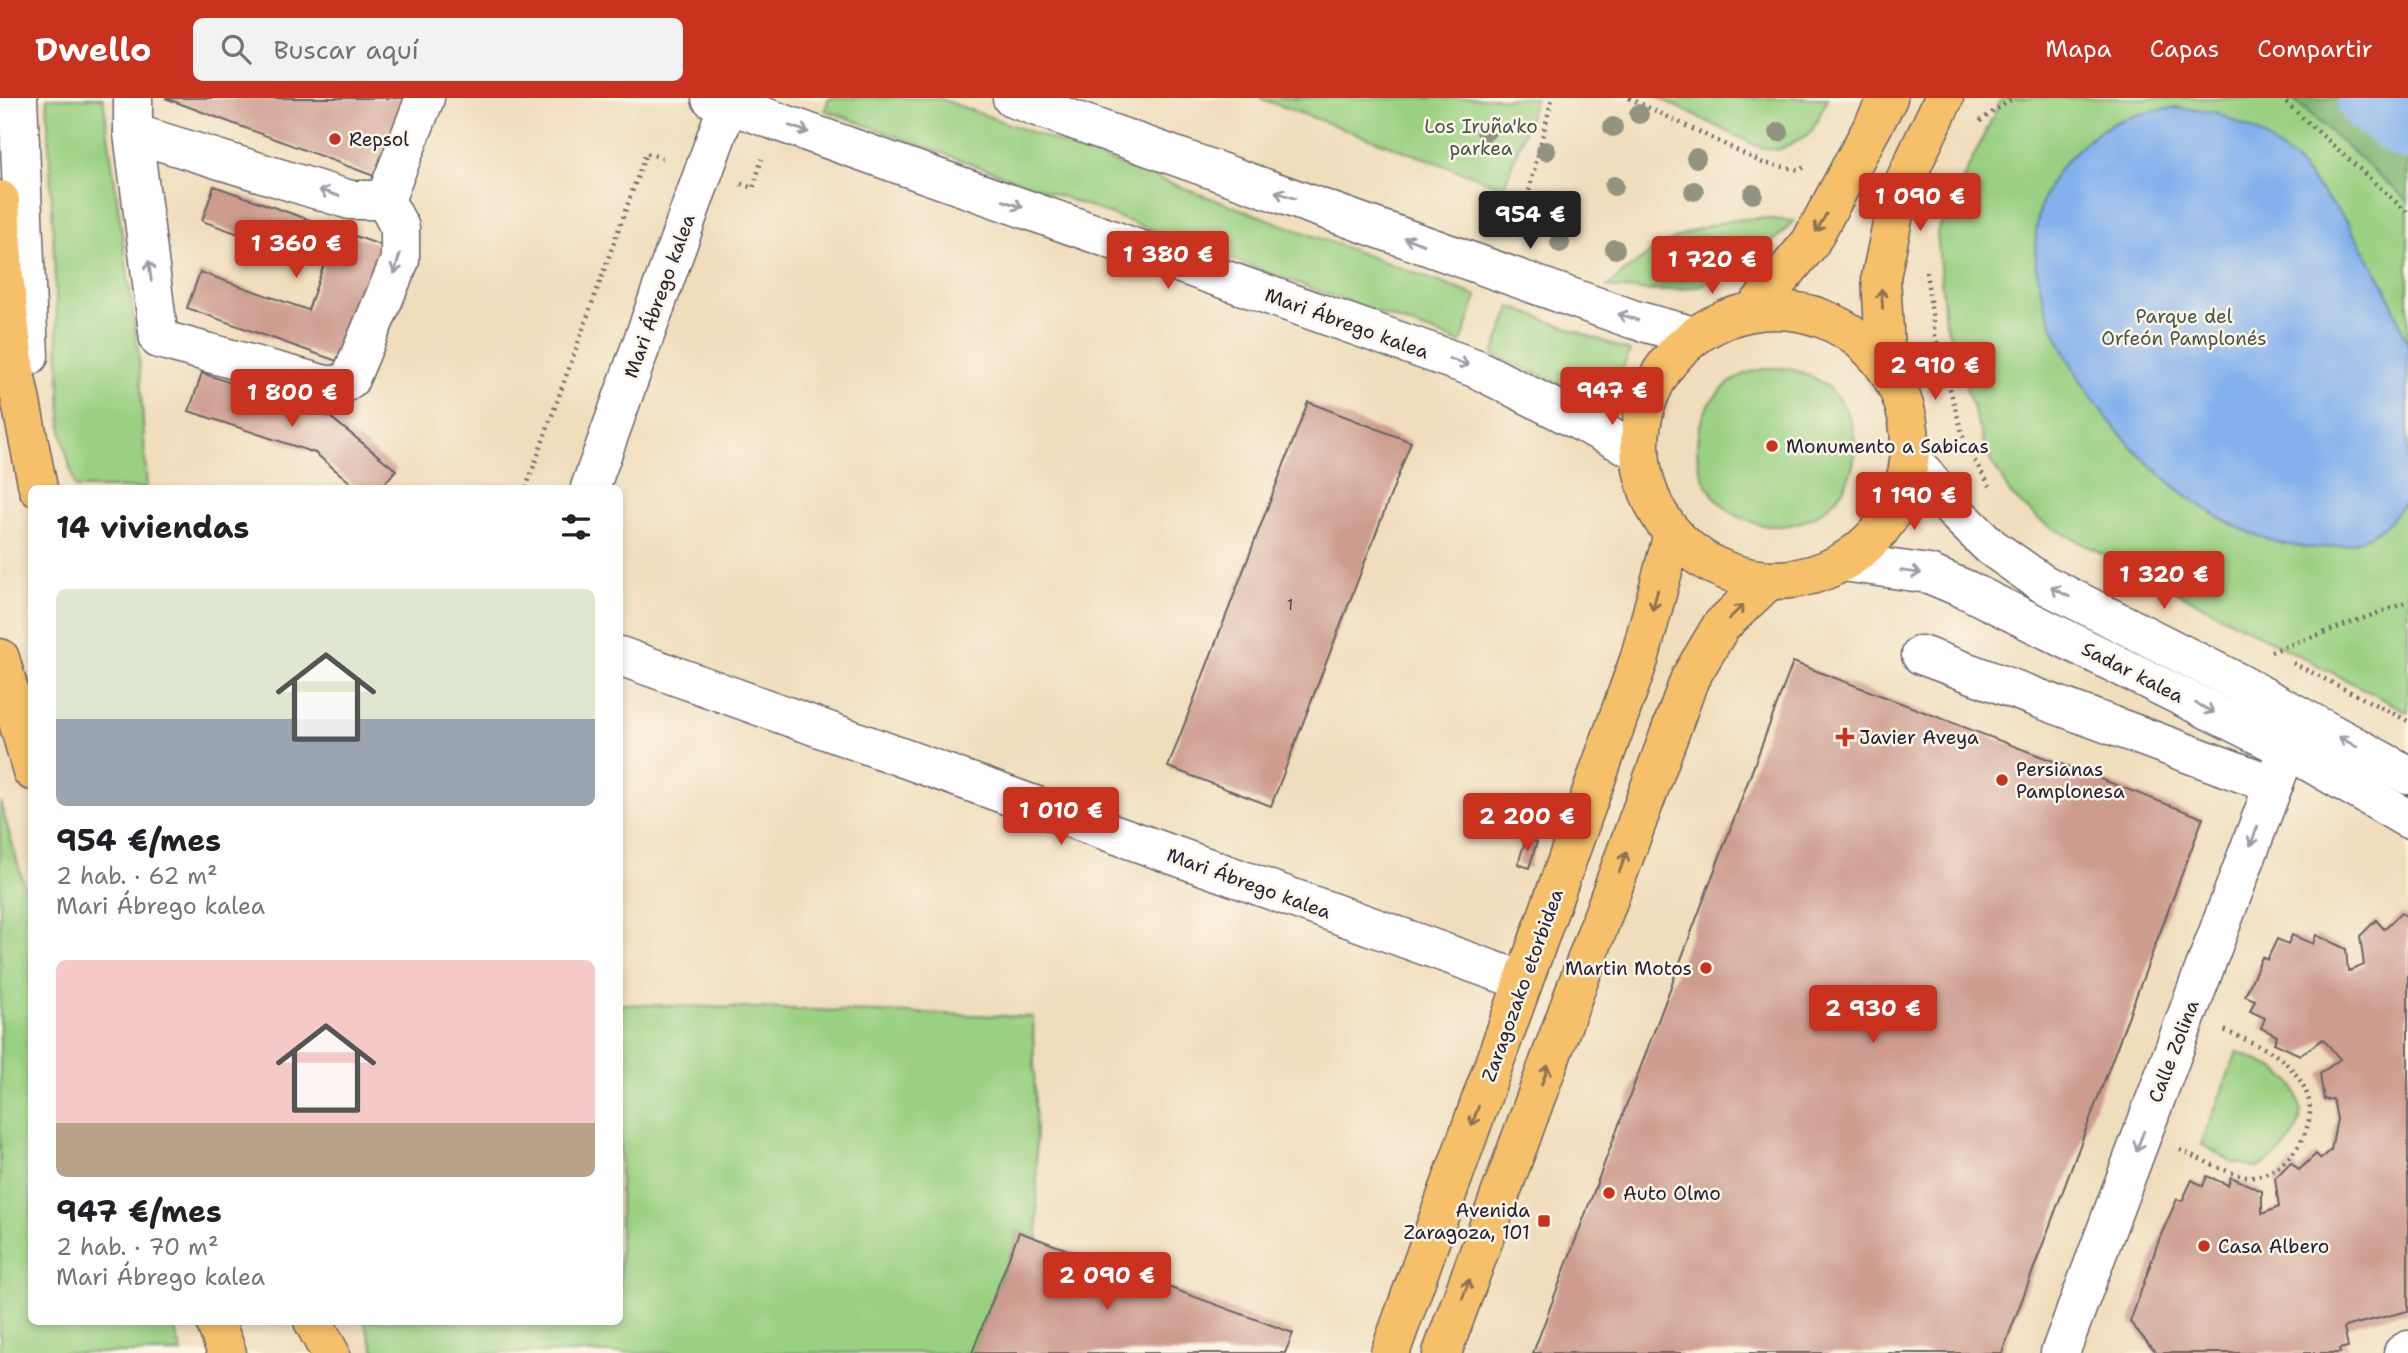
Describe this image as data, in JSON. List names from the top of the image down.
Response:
{
  "streets": {
    "main road": ["Zaragozako etorbidea"],
    "street": ["Mari Ábrego kalea", "Sadar kalea", "Calle Zolina"]
  },
  "crossings": [
    ["Mari Ábrego kalea", "Zaragozako etorbidea"],
    ["Sadar kalea", "Calle Zolina"]
  ],
  "one_way": ["Calle Zolina"],
  "parks": ["Los Iruña'ko parkea", "Parque del Orfeón Pamplonés"],
  "places": {
    "other": [
      "Repsol",
      "Monumento a Sabicas",
      "Persianas Pamplonesa",
      "Martin Motos",
      "Auto Olmo",
      "Casa Albero"
    ],
    "health": ["Javier Aveya"],
    "transit": ["Avenida Zaragoza, 101"]
  },
  "house_numbers": ["1"],
  "page": {
    "header": "Dwello",
    "search": "Buscar aquí",
    "nav": ["Mapa", "Capas", "Compartir"],
    "price": [
      "1 090 €",
      "954 €",
      "1 360 €",
      "1 380 €",
      "1 720 €",
      "2 910 €",
      "947 €",
      "1 800 €",
      "1 190 €",
      "1 320 €",
      "1 010 €",
      "2 200 €",
      "2 930 €",
      "2 090 €"
    ],
    "heading": "14 viviendas",
    "list": [
      {
        "name": "954 €/mes",
        "note": "2 hab. · 62 m² · Mari Ábrego kalea"
      },
      {
        "name": "947 €/mes",
        "note": "2 hab. · 70 m² · Mari Ábrego kalea"
      }
    ]
  }
}
